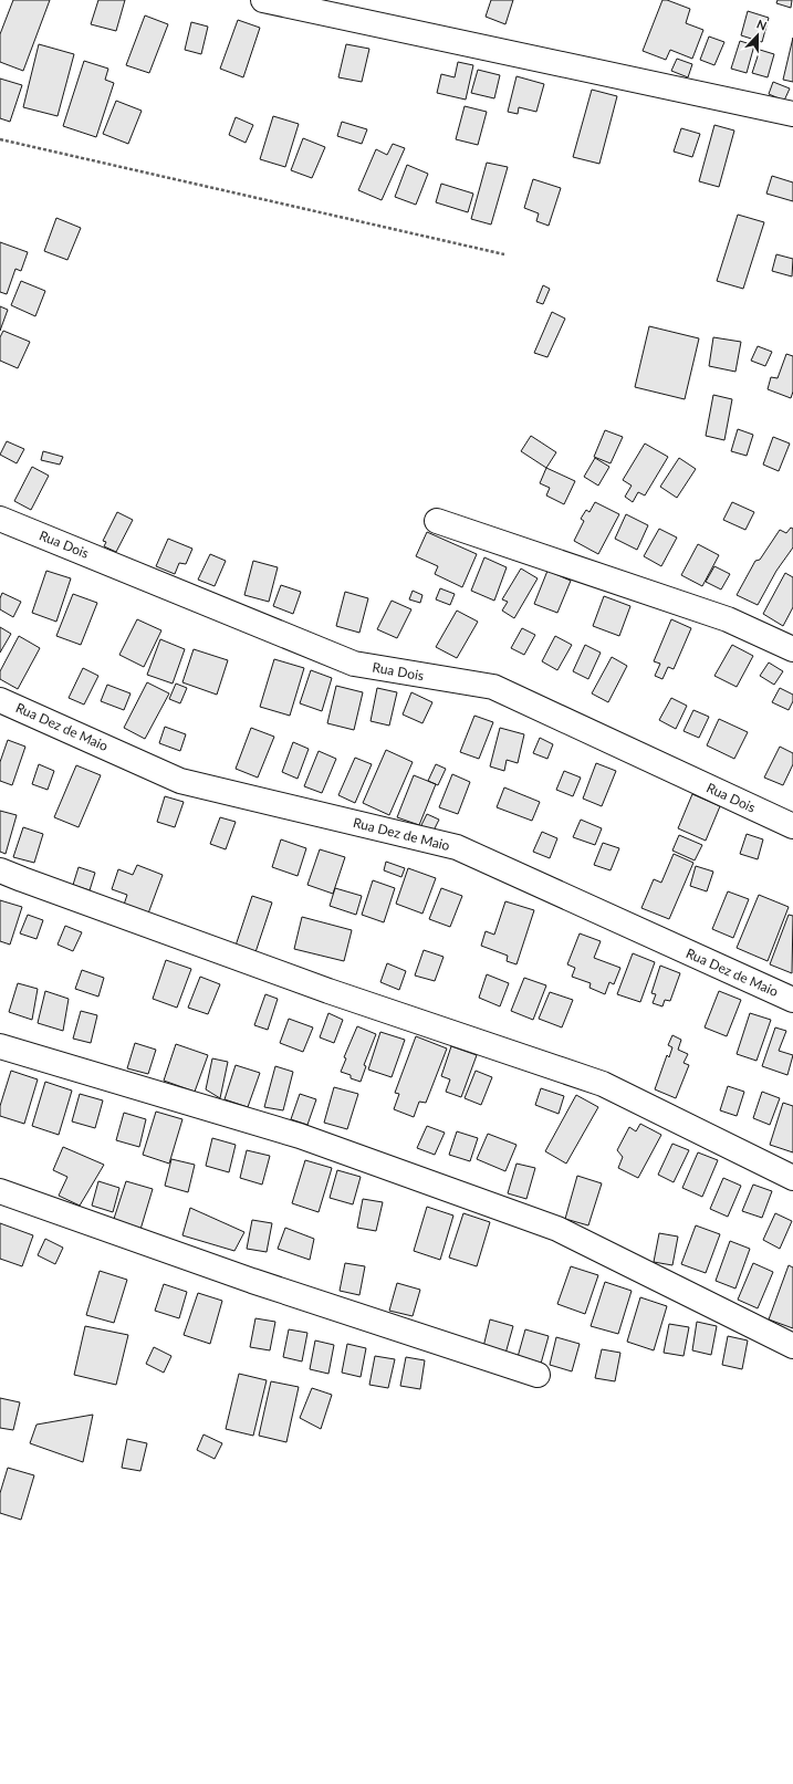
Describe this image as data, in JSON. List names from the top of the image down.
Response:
{
  "streets": {
    "street": ["Rua Dois", "Rua Dez de Maio"]
  },
  "north": "top"
}
